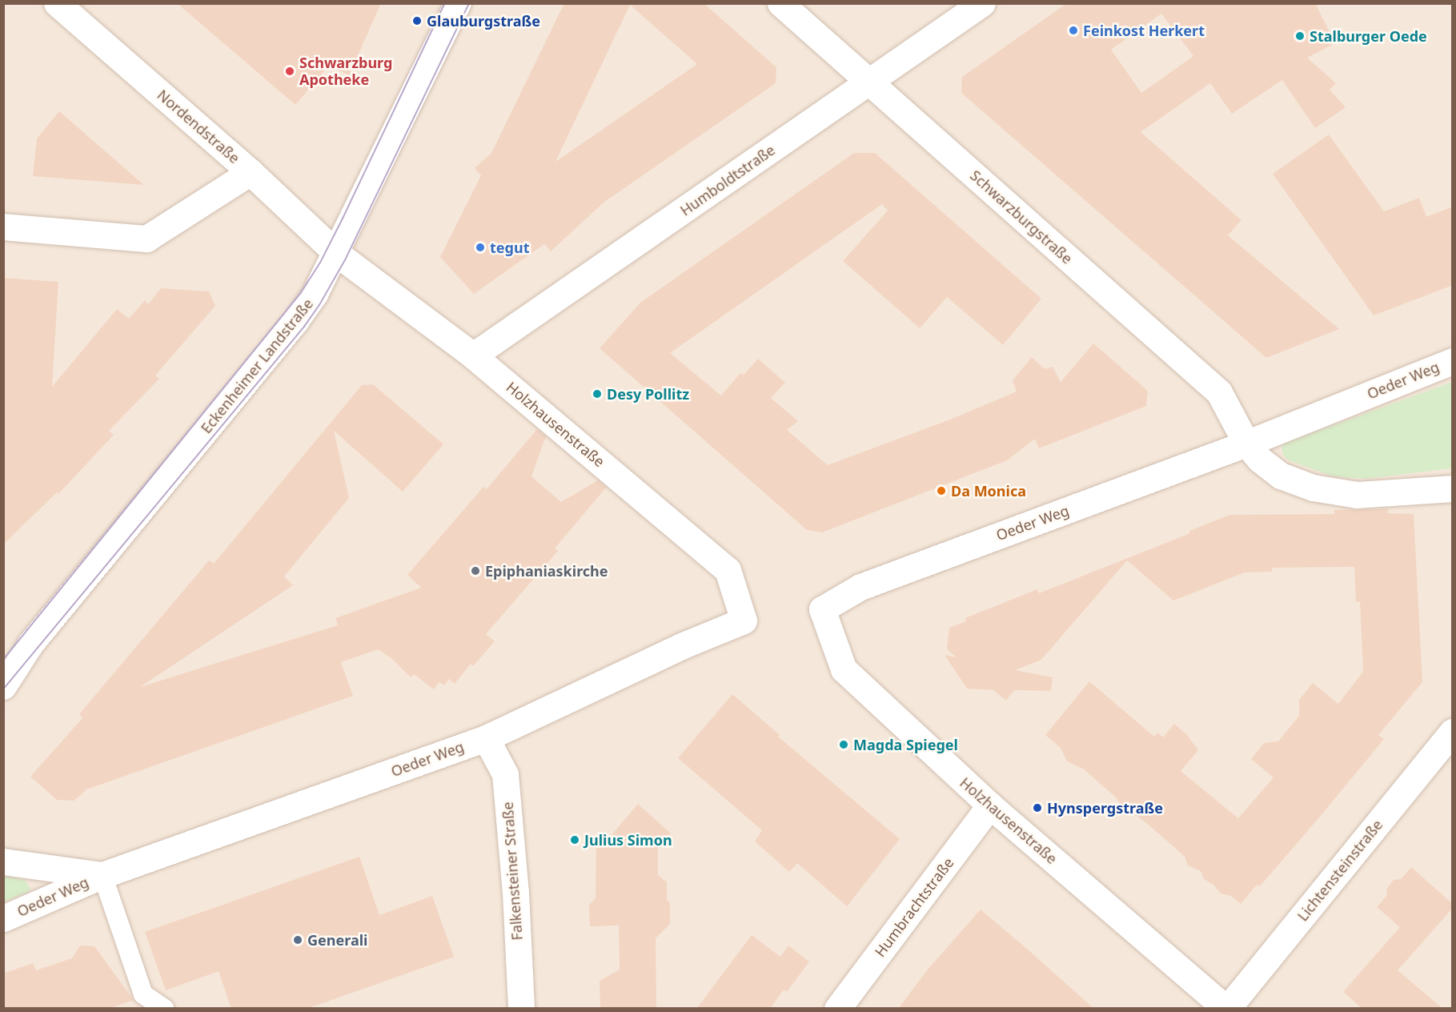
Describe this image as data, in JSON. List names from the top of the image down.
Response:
{
  "streets": {
    "street": [
      "Nordendstraße",
      "Humboldtstraße",
      "Schwarzburgstraße",
      "Eckenheimer Landstraße",
      "Oeder Weg",
      "Holzhausenstraße",
      "Lichtensteinstraße",
      "Falkensteiner Straße",
      "Humbrachtstraße"
    ]
  },
  "crossings": [
    ["Nordendstraße", "Eckenheimer Landstraße"],
    ["Nordendstraße", "Holzhausenstraße"],
    ["Humboldtstraße", "Schwarzburgstraße"],
    ["Humboldtstraße", "Holzhausenstraße"],
    ["Schwarzburgstraße", "Oeder Weg"],
    ["Eckenheimer Landstraße", "Holzhausenstraße"],
    ["Oeder Weg", "Holzhausenstraße"],
    ["Oeder Weg", "Falkensteiner Straße"],
    ["Holzhausenstraße", "Lichtensteinstraße"],
    ["Holzhausenstraße", "Humbrachtstraße"]
  ],
  "places": [
    "Glauburgstraße",
    "Feinkost Herkert",
    "Stalburger Oede",
    "Schwarzburg Apotheke",
    "tegut",
    "Desy Pollitz",
    "Da Monica",
    "Epiphaniaskirche",
    "Magda Spiegel",
    "Hynspergstraße",
    "Julius Simon",
    "Generali"
  ]
}
